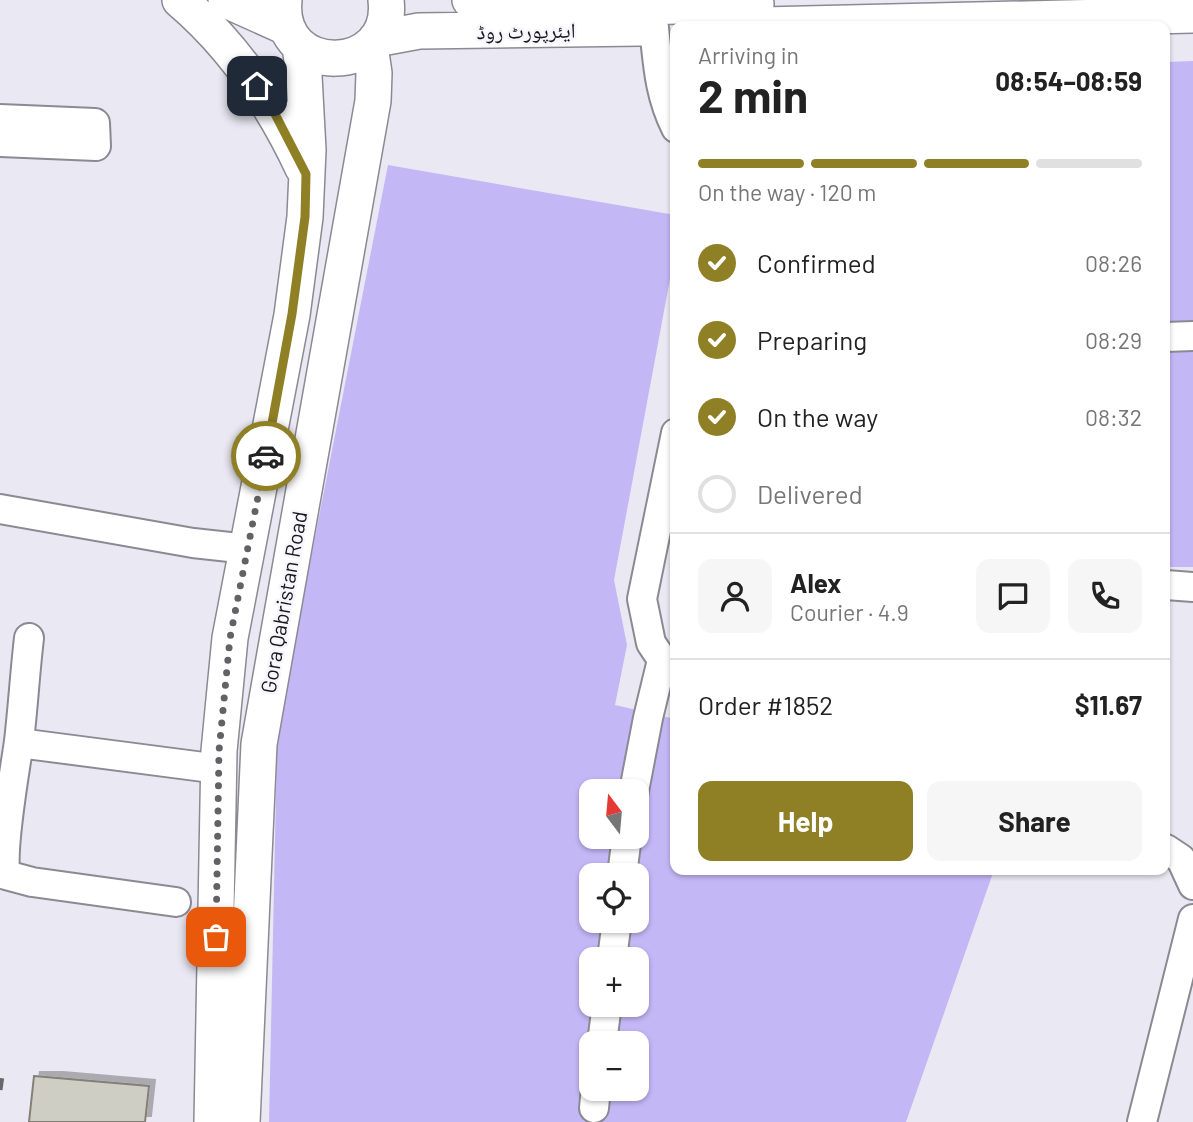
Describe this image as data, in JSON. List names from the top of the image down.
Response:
{
  "streets": {
    "main road": ["ایئرپورٹ روڈ", "Gora Qabristan Road"]
  },
  "crossings": [
    ["ایئرپورٹ روڈ", "Gora Qabristan Road"]
  ],
  "north": "top",
  "page": {
    "heading": ["2 min", "Arriving in", "08:54–08:59"],
    "panel": [
      "Alex",
      "Courier · 4.9",
      "Order #1852",
      "$11.67"
    ],
    "bar": "On the way · 120 m",
    "list": [
      ["Confirmed", "08:26"],
      ["Preparing", "08:29"],
      ["On the way", "08:32"],
      "Delivered"
    ],
    "buttons": ["Help", "Share"],
    "map_buttons": ["+", "−"]
  }
}
